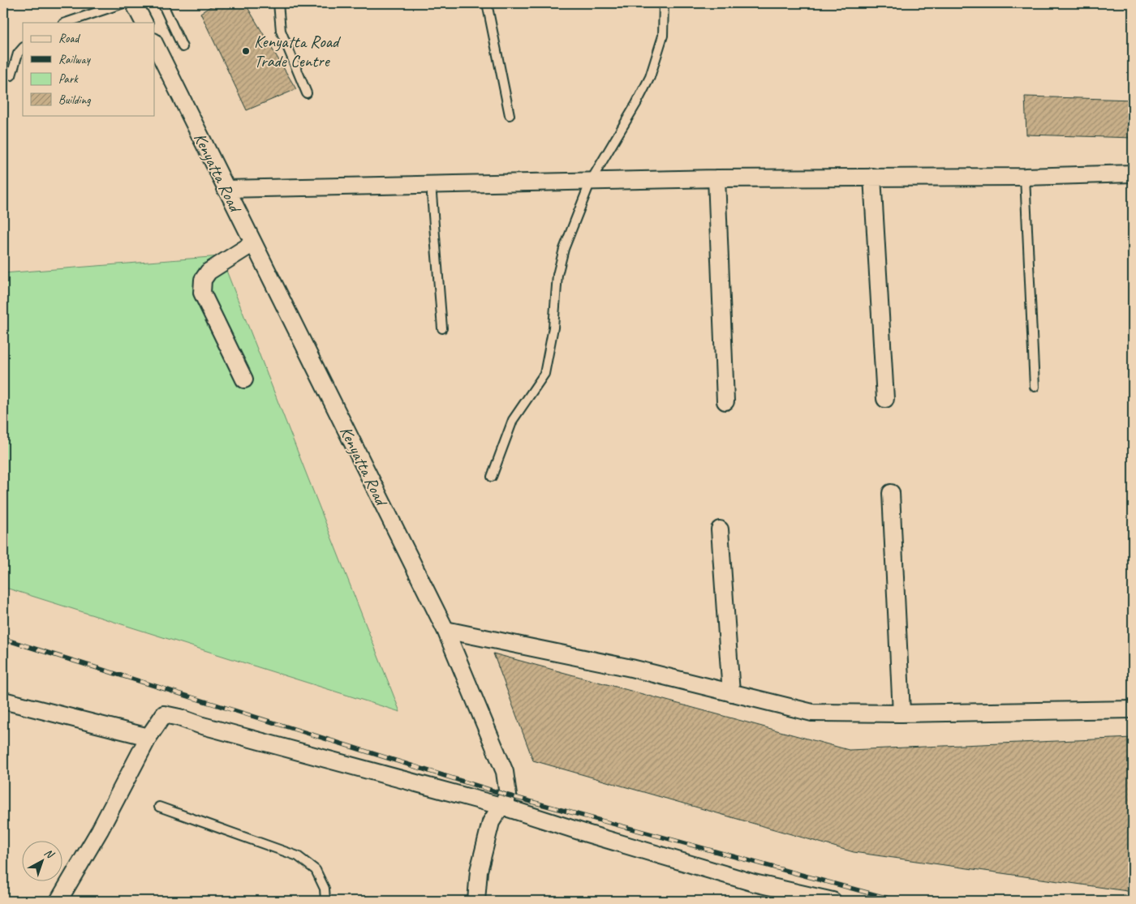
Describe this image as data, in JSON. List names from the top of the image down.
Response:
{
  "streets": {
    "street": ["Kenyatta Road"]
  },
  "places": ["Kenyatta Road Trade Centre"],
  "legend": [
    "Road",
    "Railway",
    "Park",
    "Building"
  ],
  "north": "top right"
}
